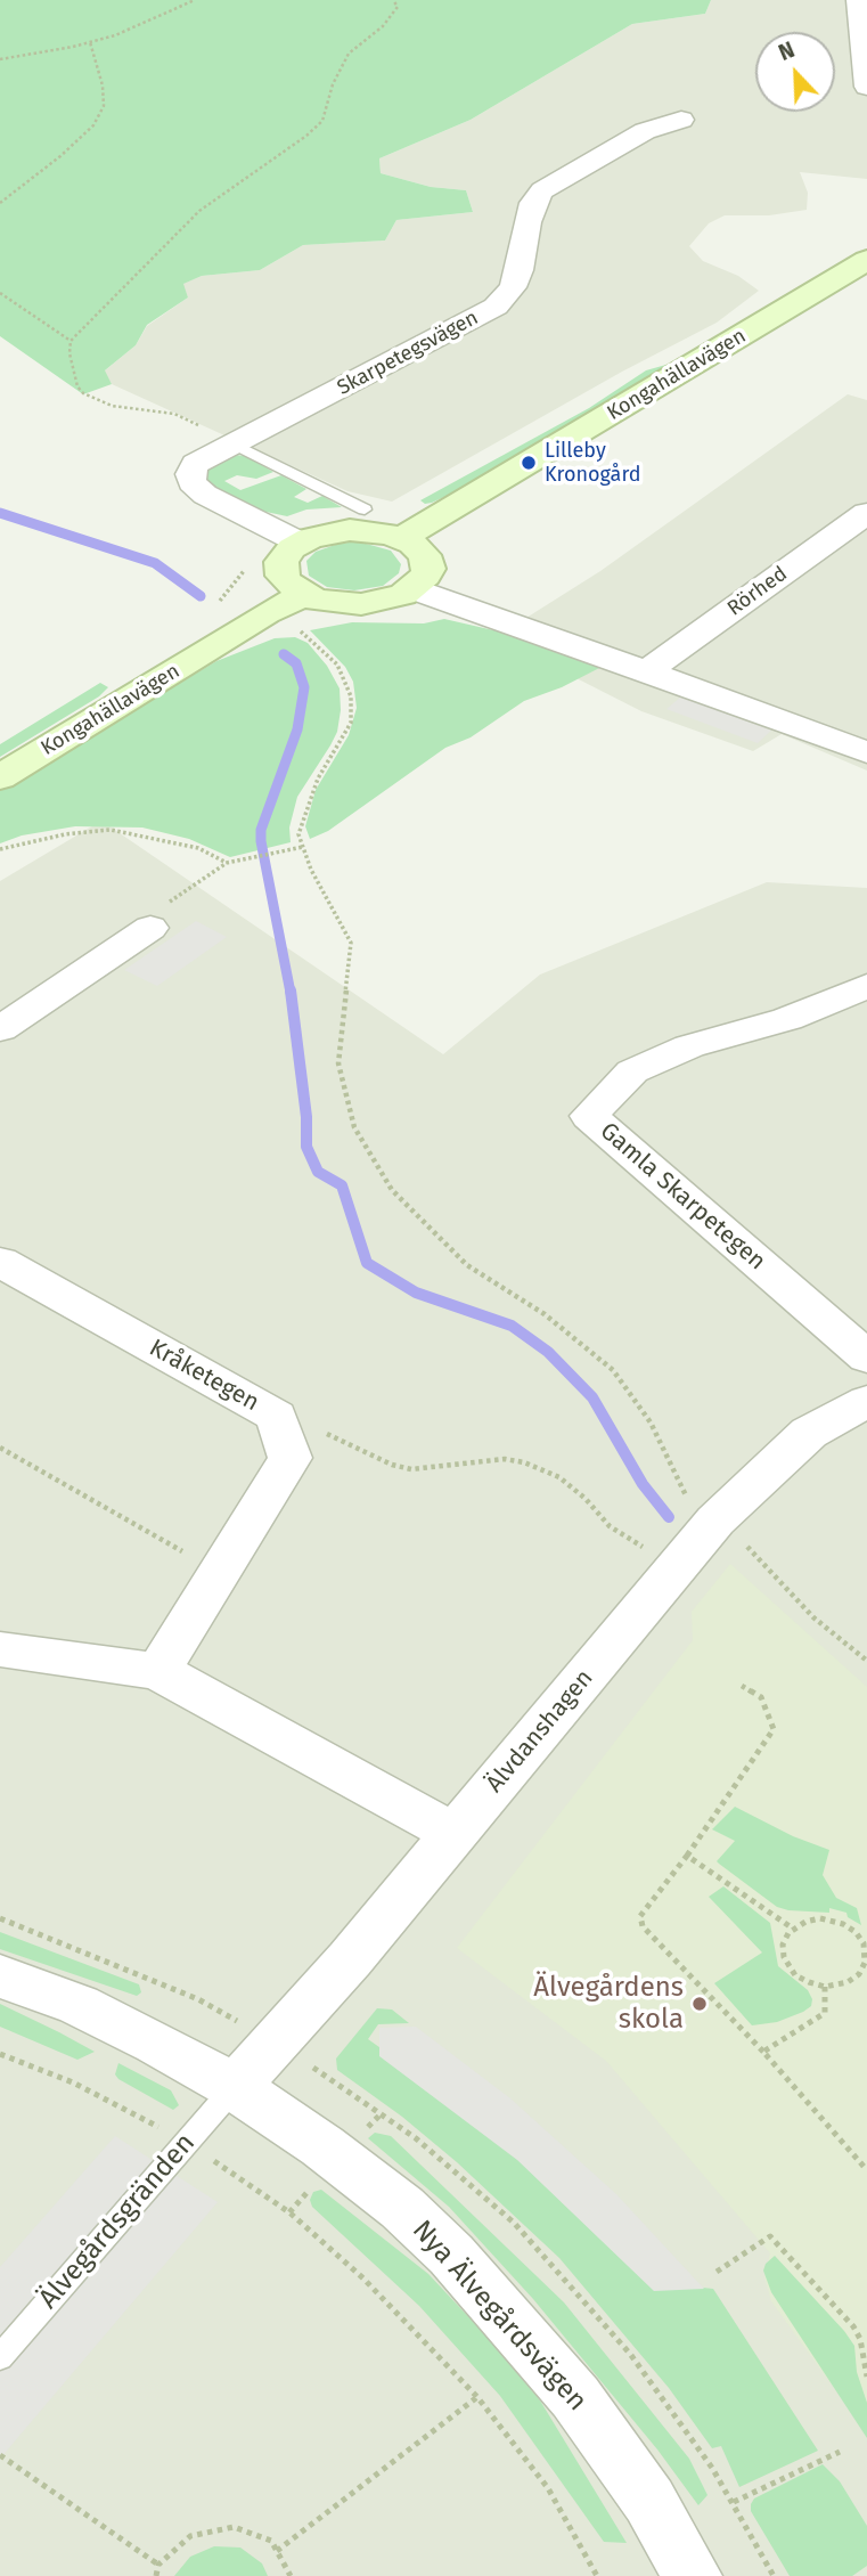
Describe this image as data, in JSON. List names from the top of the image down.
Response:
{
  "streets": {
    "street": [
      "Skarpetegsvägen",
      "Kongahällavägen",
      "Rörhed",
      "Gamla Skarpetegen",
      "Kråketegen",
      "Älvdanshagen",
      "Nya Älvegårdsvägen"
    ],
    "lane": ["Älvegårdsgränden"]
  },
  "crossings": [
    ["Älvdanshagen", "Älvegårdsgränden"],
    ["Älvdanshagen", "Nya Älvegårdsvägen"],
    ["Älvegårdsgränden", "Nya Älvegårdsvägen"]
  ],
  "places": ["Lilleby Kronogård", "Älvegårdens skola"],
  "north": "top left"
}
